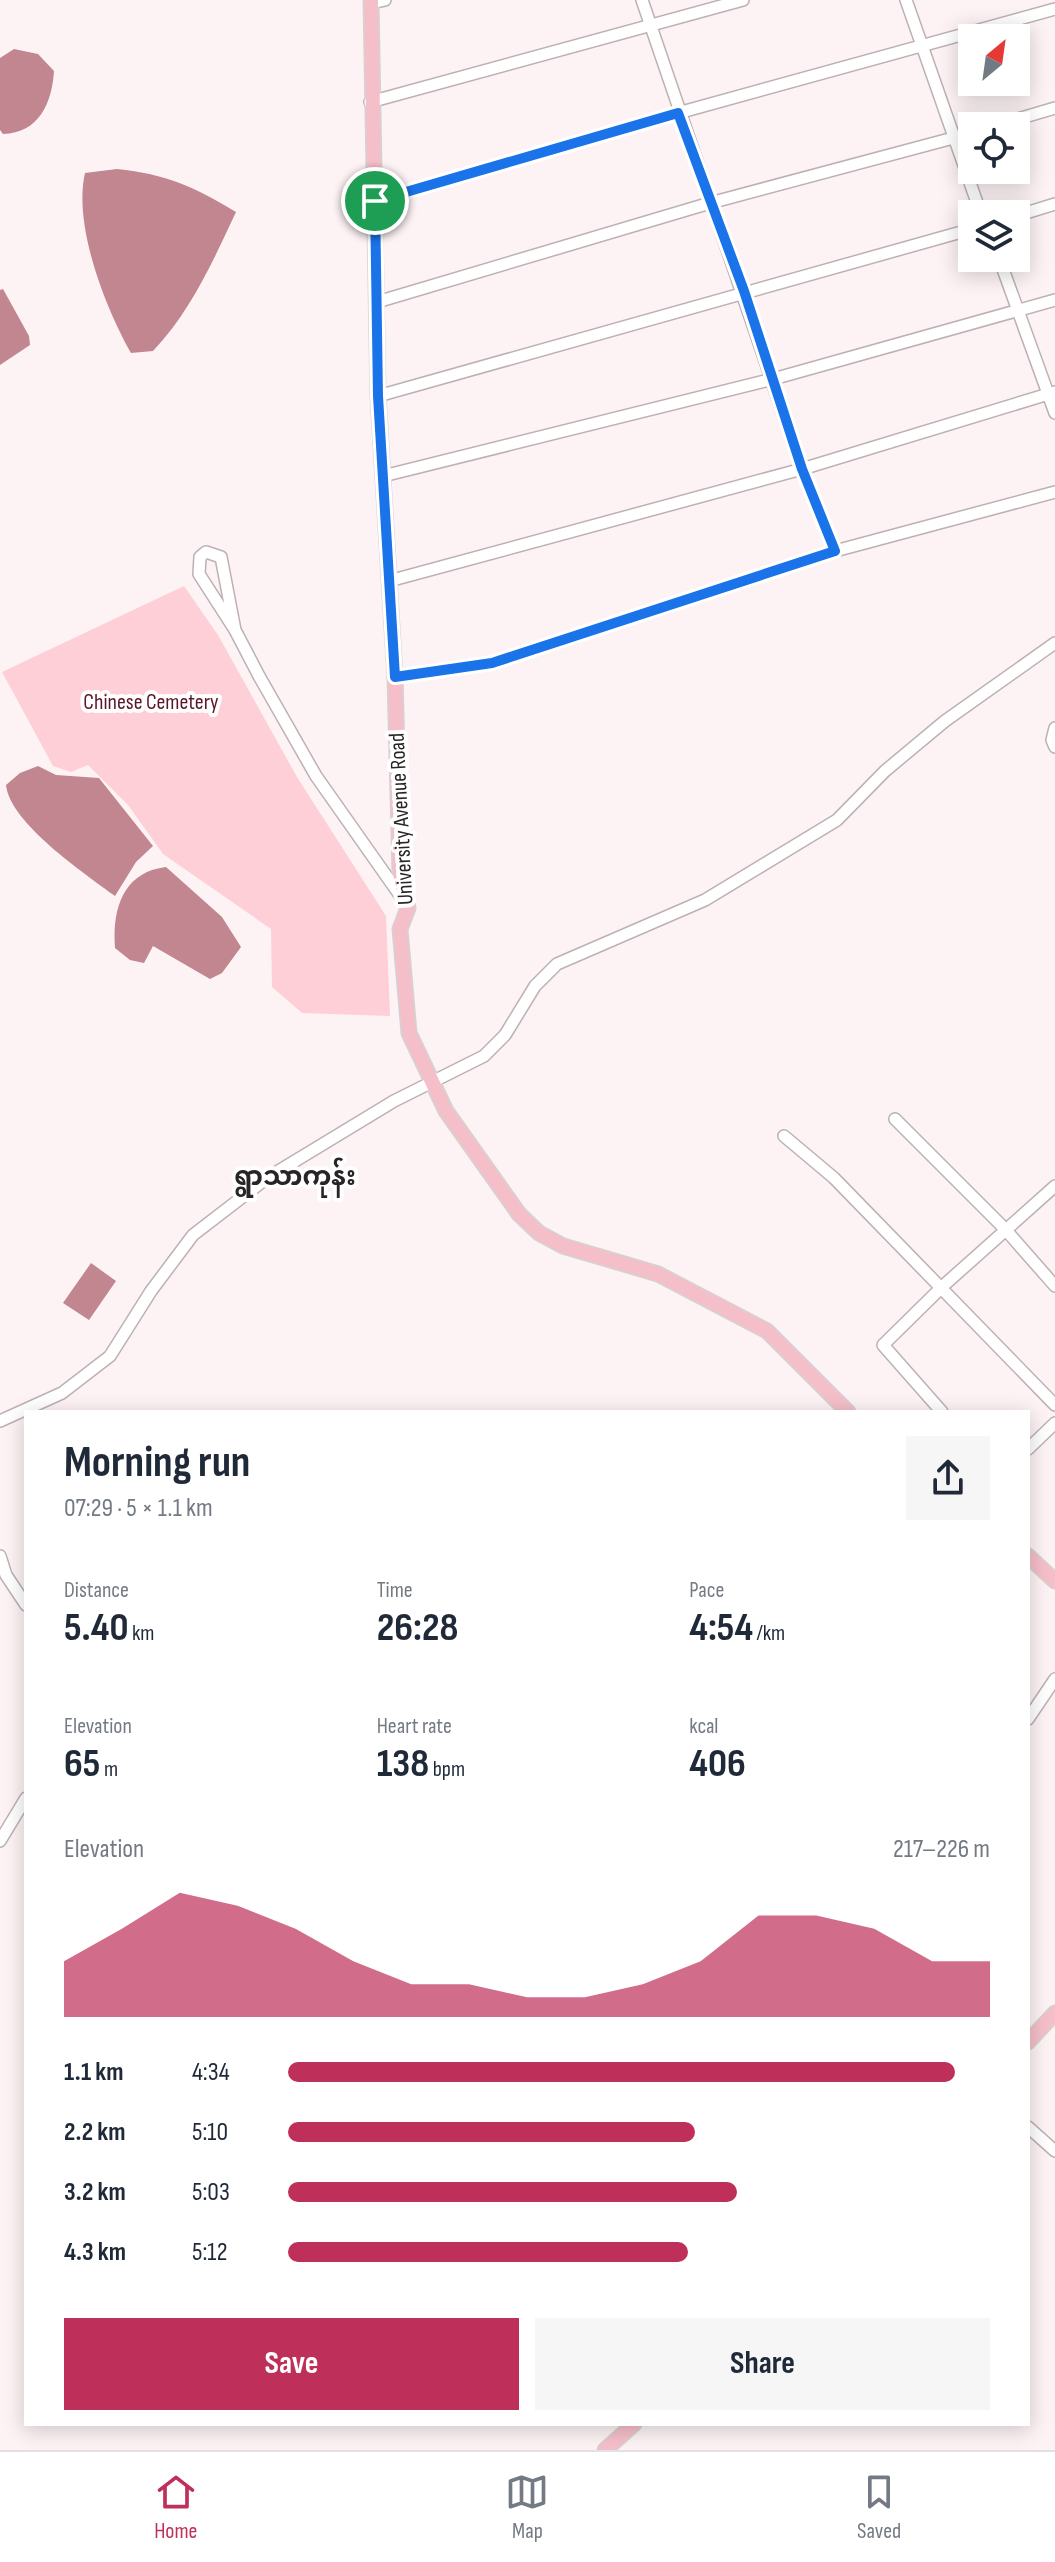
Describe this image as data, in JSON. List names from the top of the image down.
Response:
{
  "streets": {
    "main road": ["University Avenue Road"]
  },
  "districts": ["ရွာသာကုန်း"],
  "parks": ["Chinese Cemetery"],
  "north": "top right",
  "page": {
    "heading": ["Morning run", "07:29 · 5 × 1.1 km"],
    "stats": [
      ["Distance", "5.40 km"],
      ["Time", "26:28"],
      ["Pace", "4:54 /km"],
      ["Elevation", "65 m"],
      ["Heart rate", "138 bpm"],
      ["kcal", "406"]
    ],
    "chart": ["Elevation", "217–226 m"],
    "list": [
      {
        "name": "1.1 km",
        "note": "4:34"
      },
      {
        "name": "2.2 km",
        "note": "5:10"
      },
      {
        "name": "3.2 km",
        "note": "5:03"
      },
      {
        "name": "4.3 km",
        "note": "5:12"
      }
    ],
    "buttons": ["Save", "Share"],
    "tabs": ["Home", "Map", "Saved"]
  }
}
